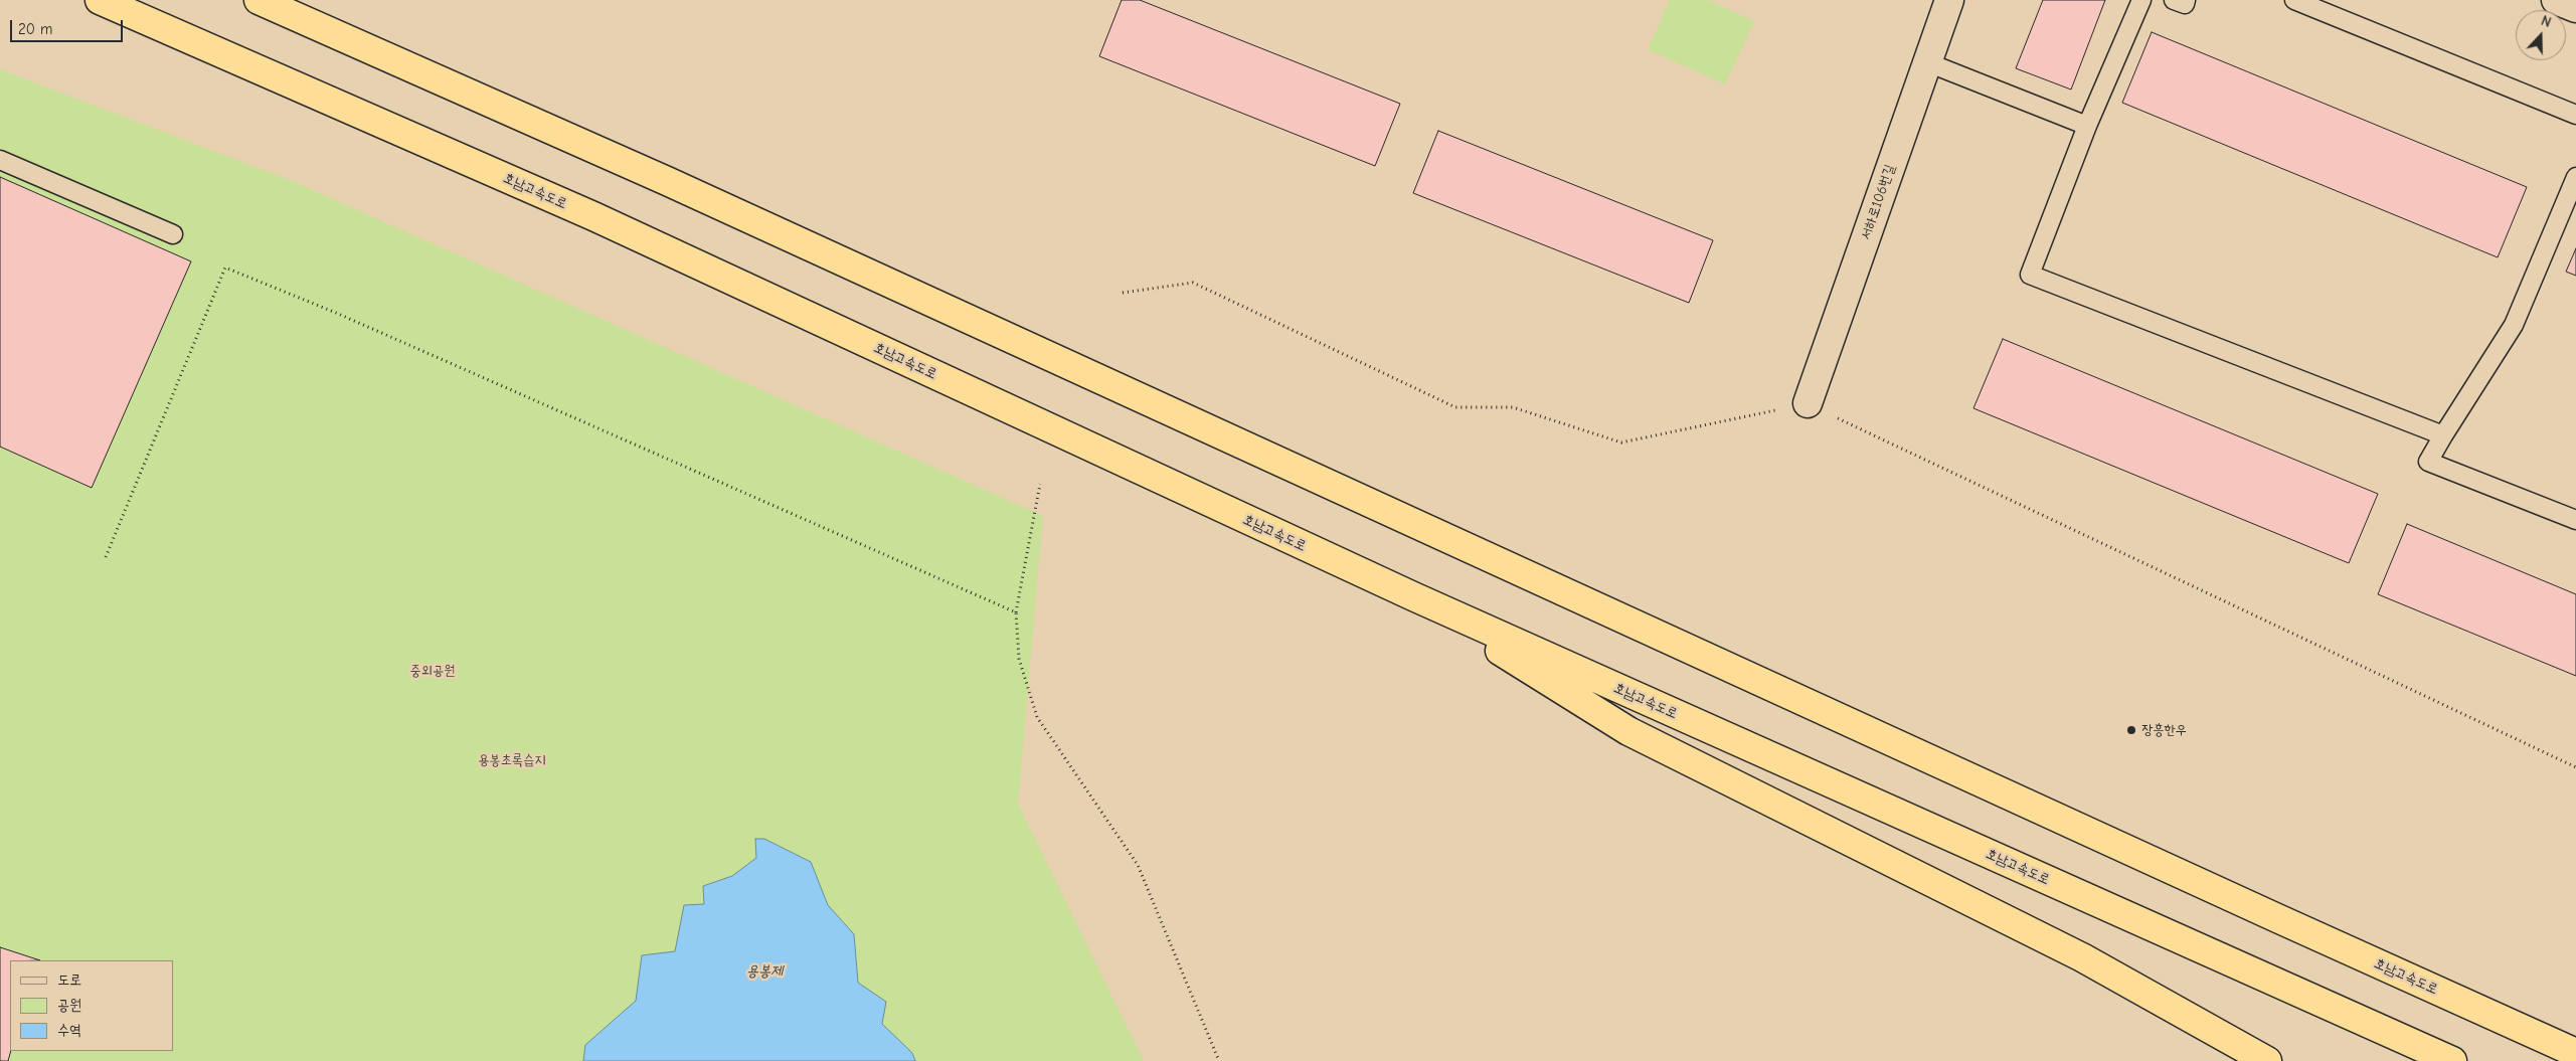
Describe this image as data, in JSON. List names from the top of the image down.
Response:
{
  "streets": {
    "highway": ["호남고속도로"],
    "street": ["서하로106번길"]
  },
  "water": ["용봉제"],
  "parks": ["중외공원", "용봉초록습지"],
  "places": ["장흥한우"],
  "legend": ["도로", "공원", "수역"],
  "scale_bar": "20 m",
  "north": "top"
}
